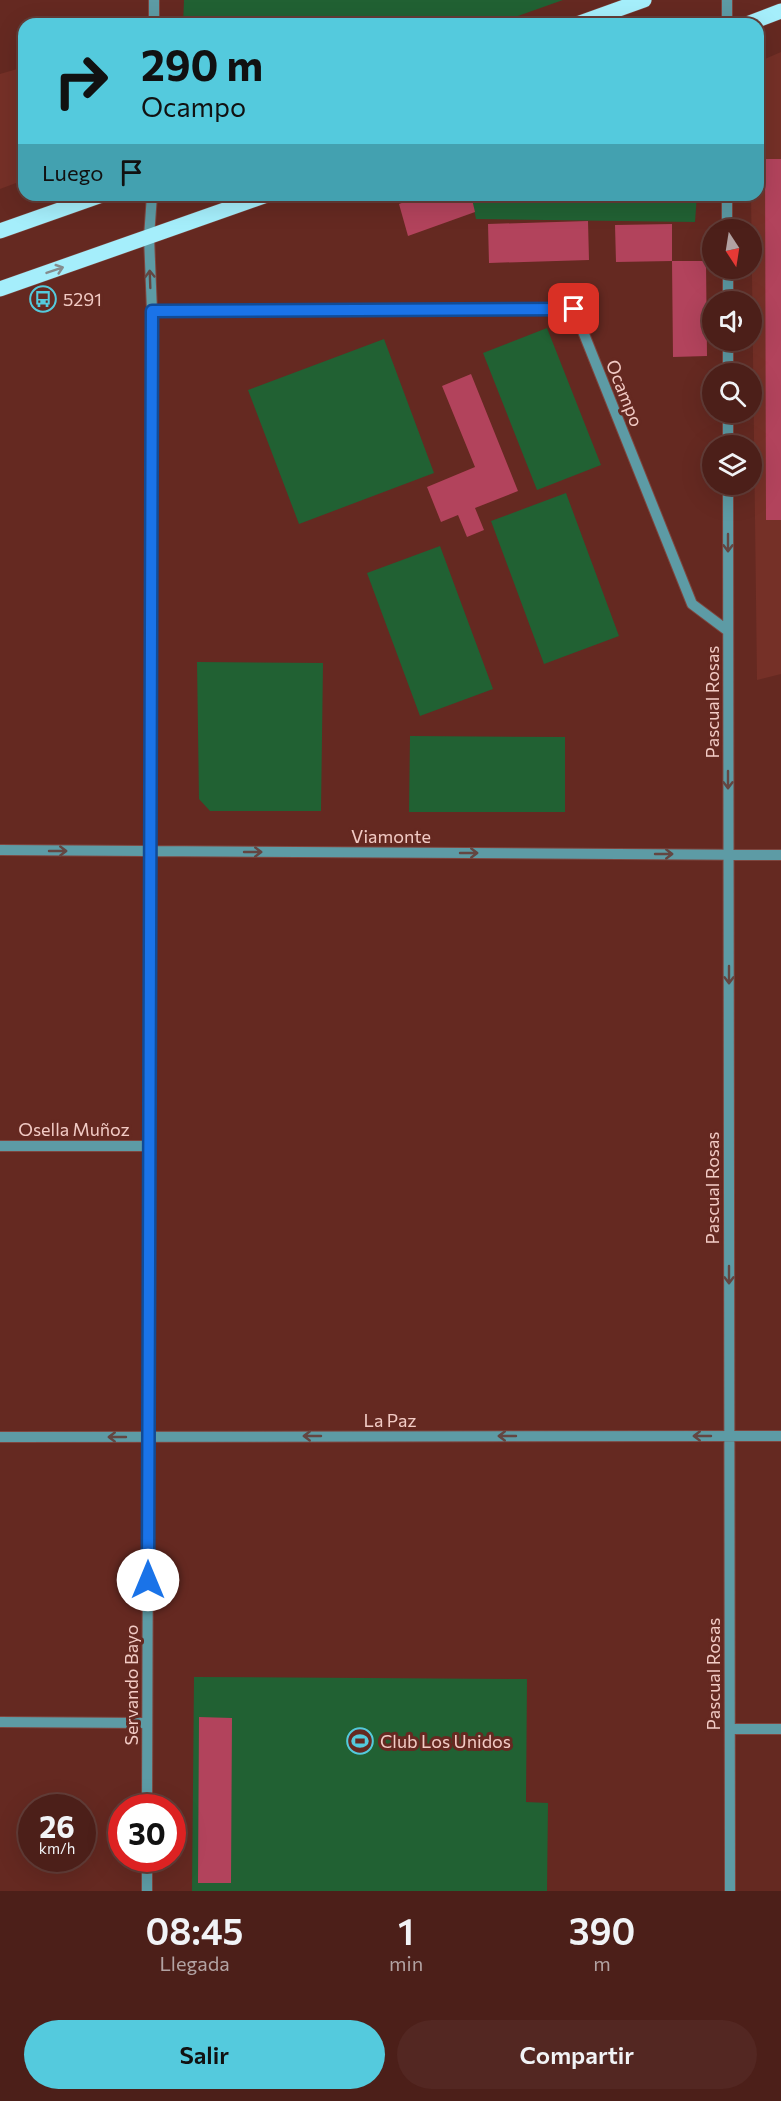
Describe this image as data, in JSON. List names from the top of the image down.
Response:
{
  "streets": {
    "street": [
      "Ocampo",
      "Pascual Rosas",
      "Viamonte",
      "Osella Muñoz",
      "La Paz",
      "Servando Bayo"
    ]
  },
  "crossings": [
    ["Ocampo", "Pascual Rosas"],
    ["Ocampo", "Servando Bayo"],
    ["Pascual Rosas", "Viamonte"],
    ["Pascual Rosas", "La Paz"],
    ["Viamonte", "Servando Bayo"],
    ["Osella Muñoz", "Servando Bayo"],
    ["La Paz", "Servando Bayo"]
  ],
  "one_way": ["Pascual Rosas", "Viamonte", "La Paz"],
  "places": {
    "bus stop": ["5291"],
    "sports": ["Club Los Unidos"]
  },
  "north": "bottom",
  "page": {
    "turn": ["290 m", "Ocampo"],
    "then": "Luego",
    "speed": "26 km/h",
    "limit": "30",
    "eta": [
      "08:45",
      "Llegada",
      "1",
      "min",
      "390",
      "m"
    ],
    "buttons": ["Salir", "Compartir"]
  }
}
